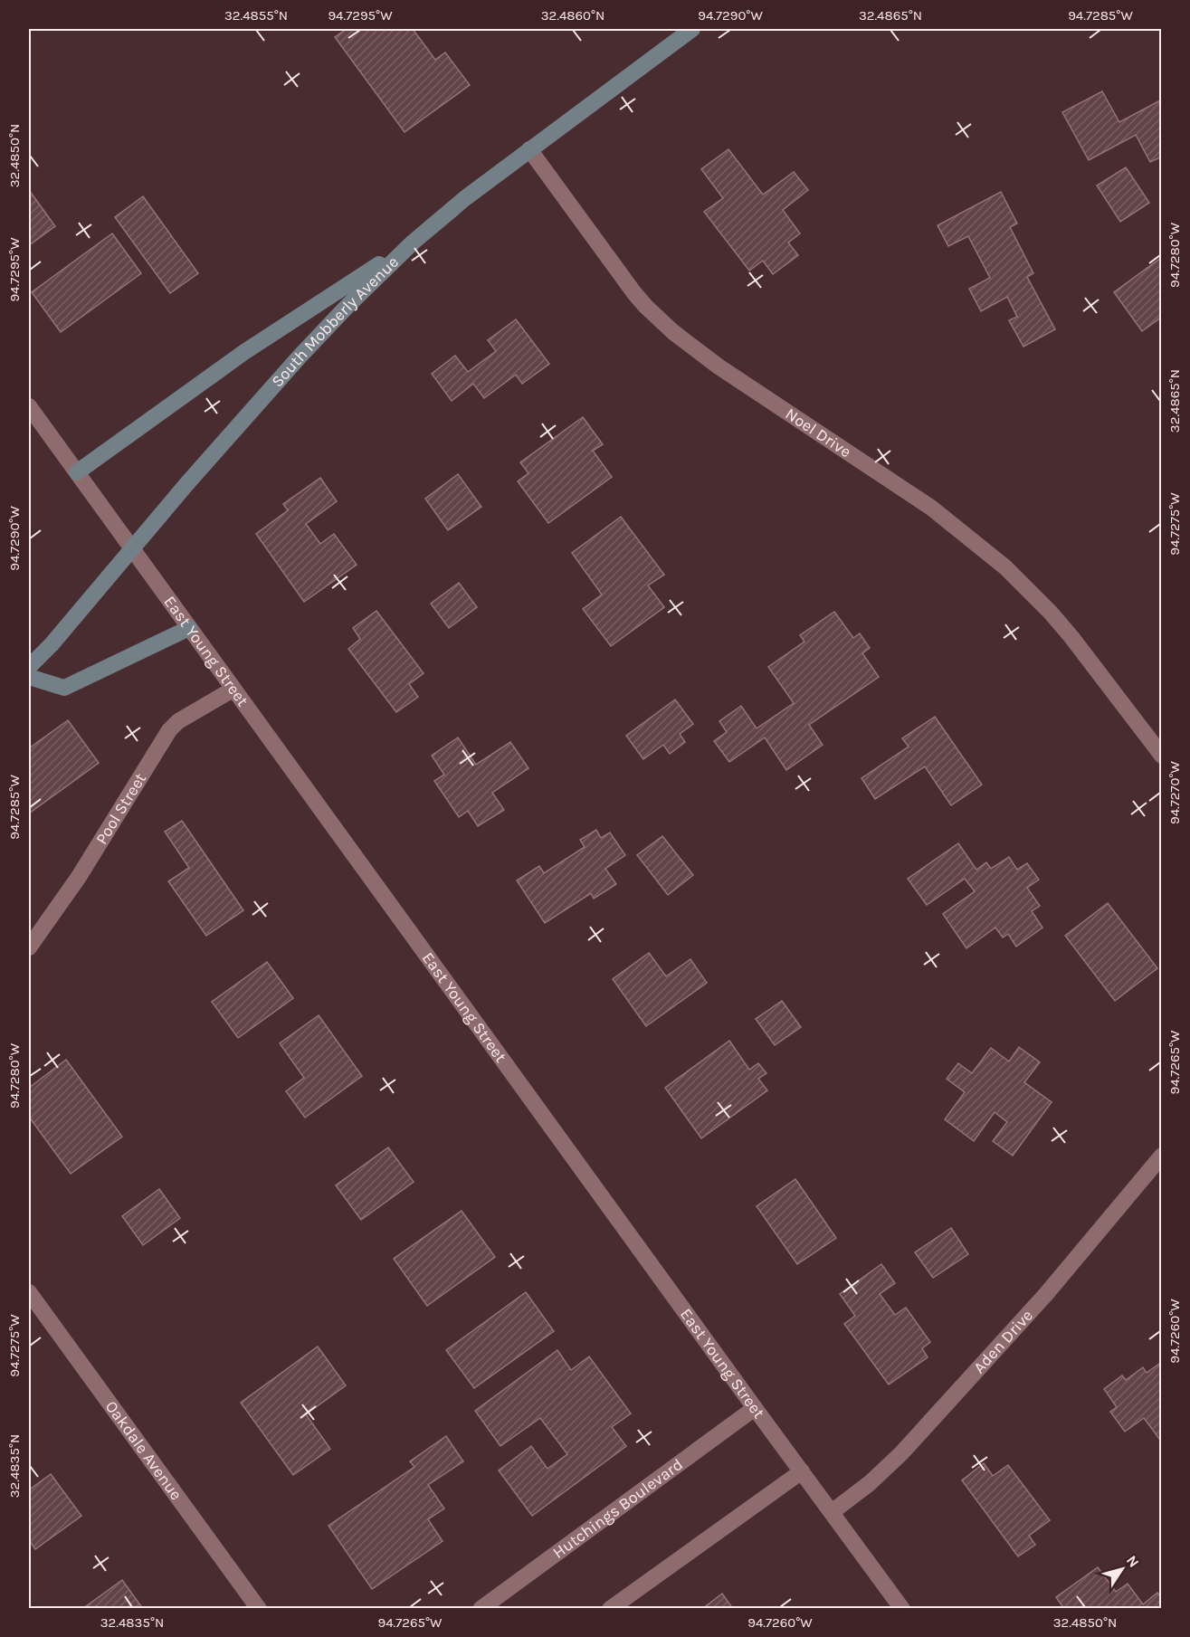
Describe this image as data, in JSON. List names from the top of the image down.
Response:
{
  "streets": {
    "main road": ["South Mobberly Avenue"],
    "street": [
      "Noel Drive",
      "East Young Street",
      "Pool Street",
      "Aden Drive",
      "Oakdale Avenue",
      "Hutchings Boulevard"
    ]
  },
  "crossings": [
    ["South Mobberly Avenue", "Noel Drive"],
    ["South Mobberly Avenue", "East Young Street"],
    ["East Young Street", "Pool Street"],
    ["East Young Street", "Aden Drive"],
    ["East Young Street", "Hutchings Boulevard"]
  ],
  "north": "top right",
  "coordinates": [
    "32.4855°N",
    "94.7295°W",
    "32.4860°N",
    "94.7290°W",
    "32.4865°N",
    "94.7285°W",
    "32.4850°N",
    "94.7280°W",
    "94.7275°W",
    "94.7270°W",
    "94.7265°W",
    "94.7260°W",
    "32.4835°N"
  ]
}
